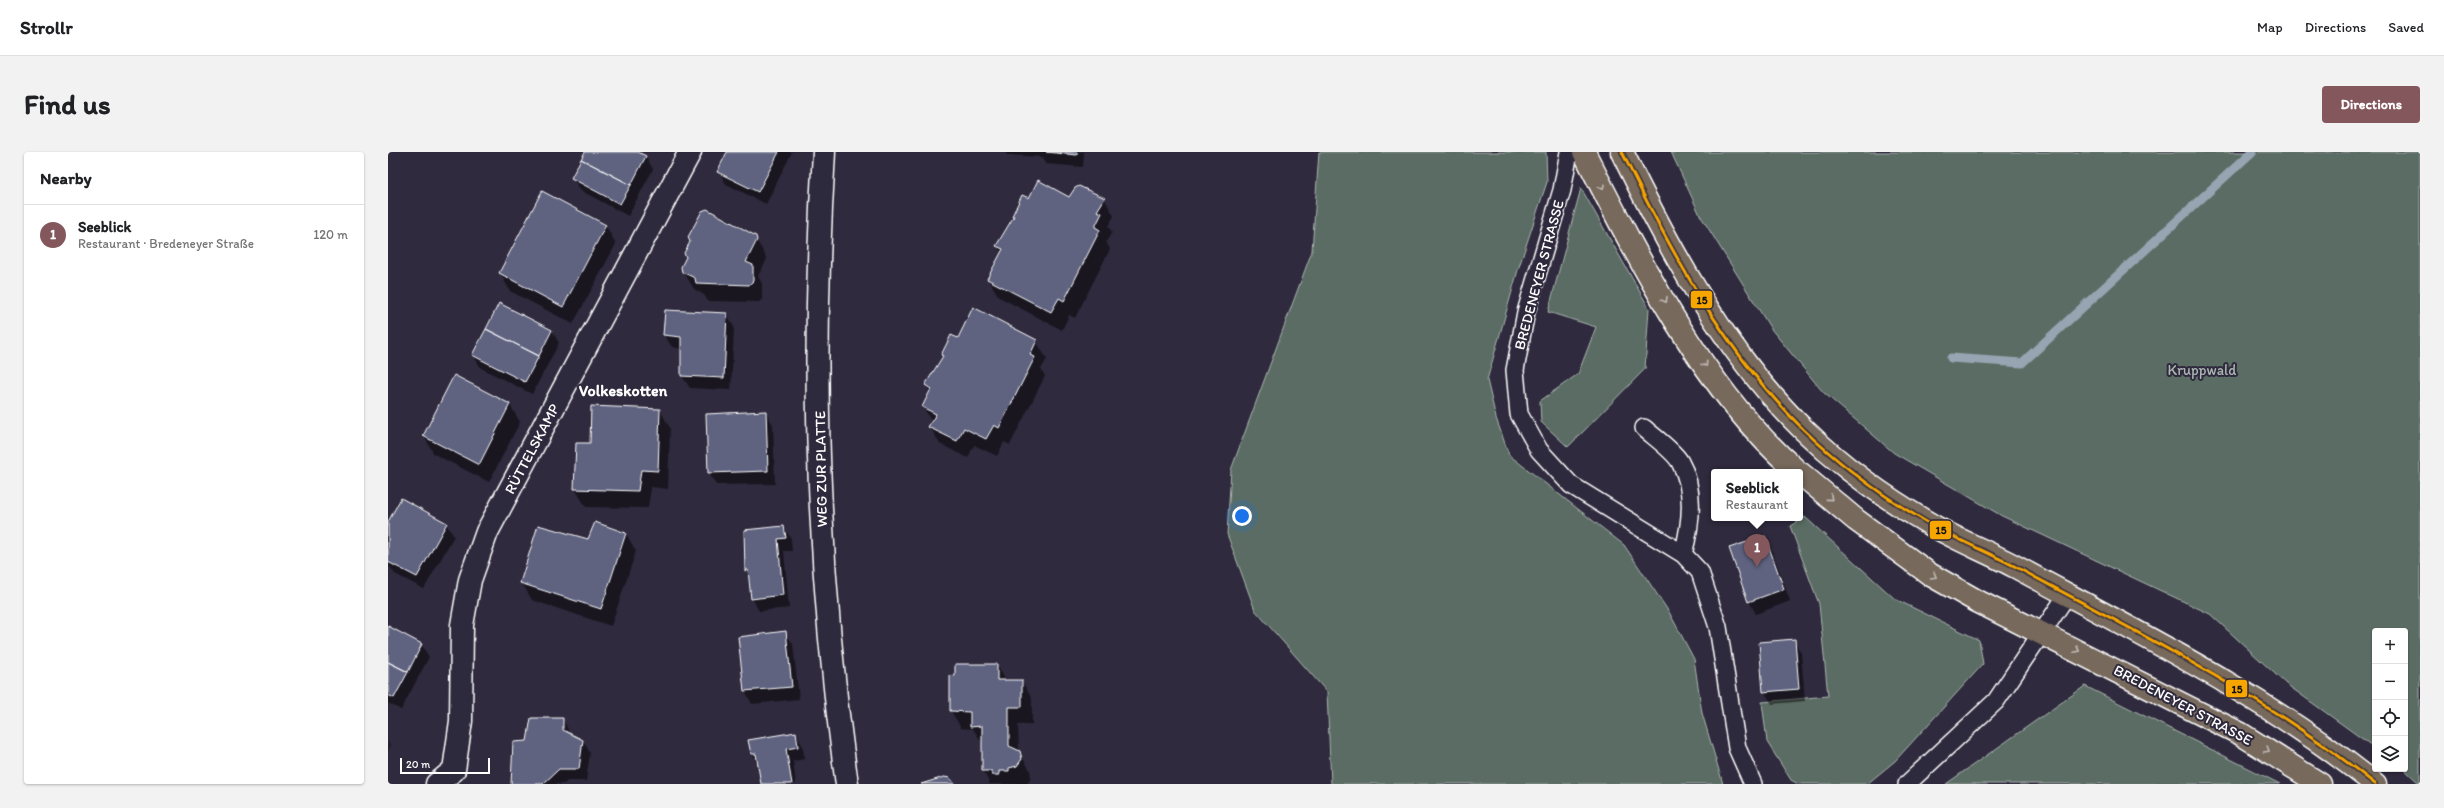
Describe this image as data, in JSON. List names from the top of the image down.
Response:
{
  "streets": {
    "main road": ["BREDENEYER STRASSE"],
    "street": ["RÜTTELSKAMP", "WEG ZUR PLATTE"]
  },
  "one_way": ["BREDENEYER STRASSE"],
  "districts": ["Volkeskotten"],
  "parks": ["Kruppwald"],
  "lines": ["transit line 15"],
  "scale_bar": "20 m",
  "page": {
    "header": "Strollr",
    "nav": ["Map", "Directions", "Saved"],
    "buttons": "Directions",
    "title": "Find us",
    "heading": "Nearby",
    "list": [
      {
        "mark": "1",
        "name": "Seeblick",
        "note": "Restaurant · Bredeneyer Straße",
        "value": "120 m"
      }
    ],
    "popup": ["Seeblick", "Restaurant"],
    "pins": "1",
    "map_buttons": ["+", "−"],
    "scale": "20 m"
  }
}
